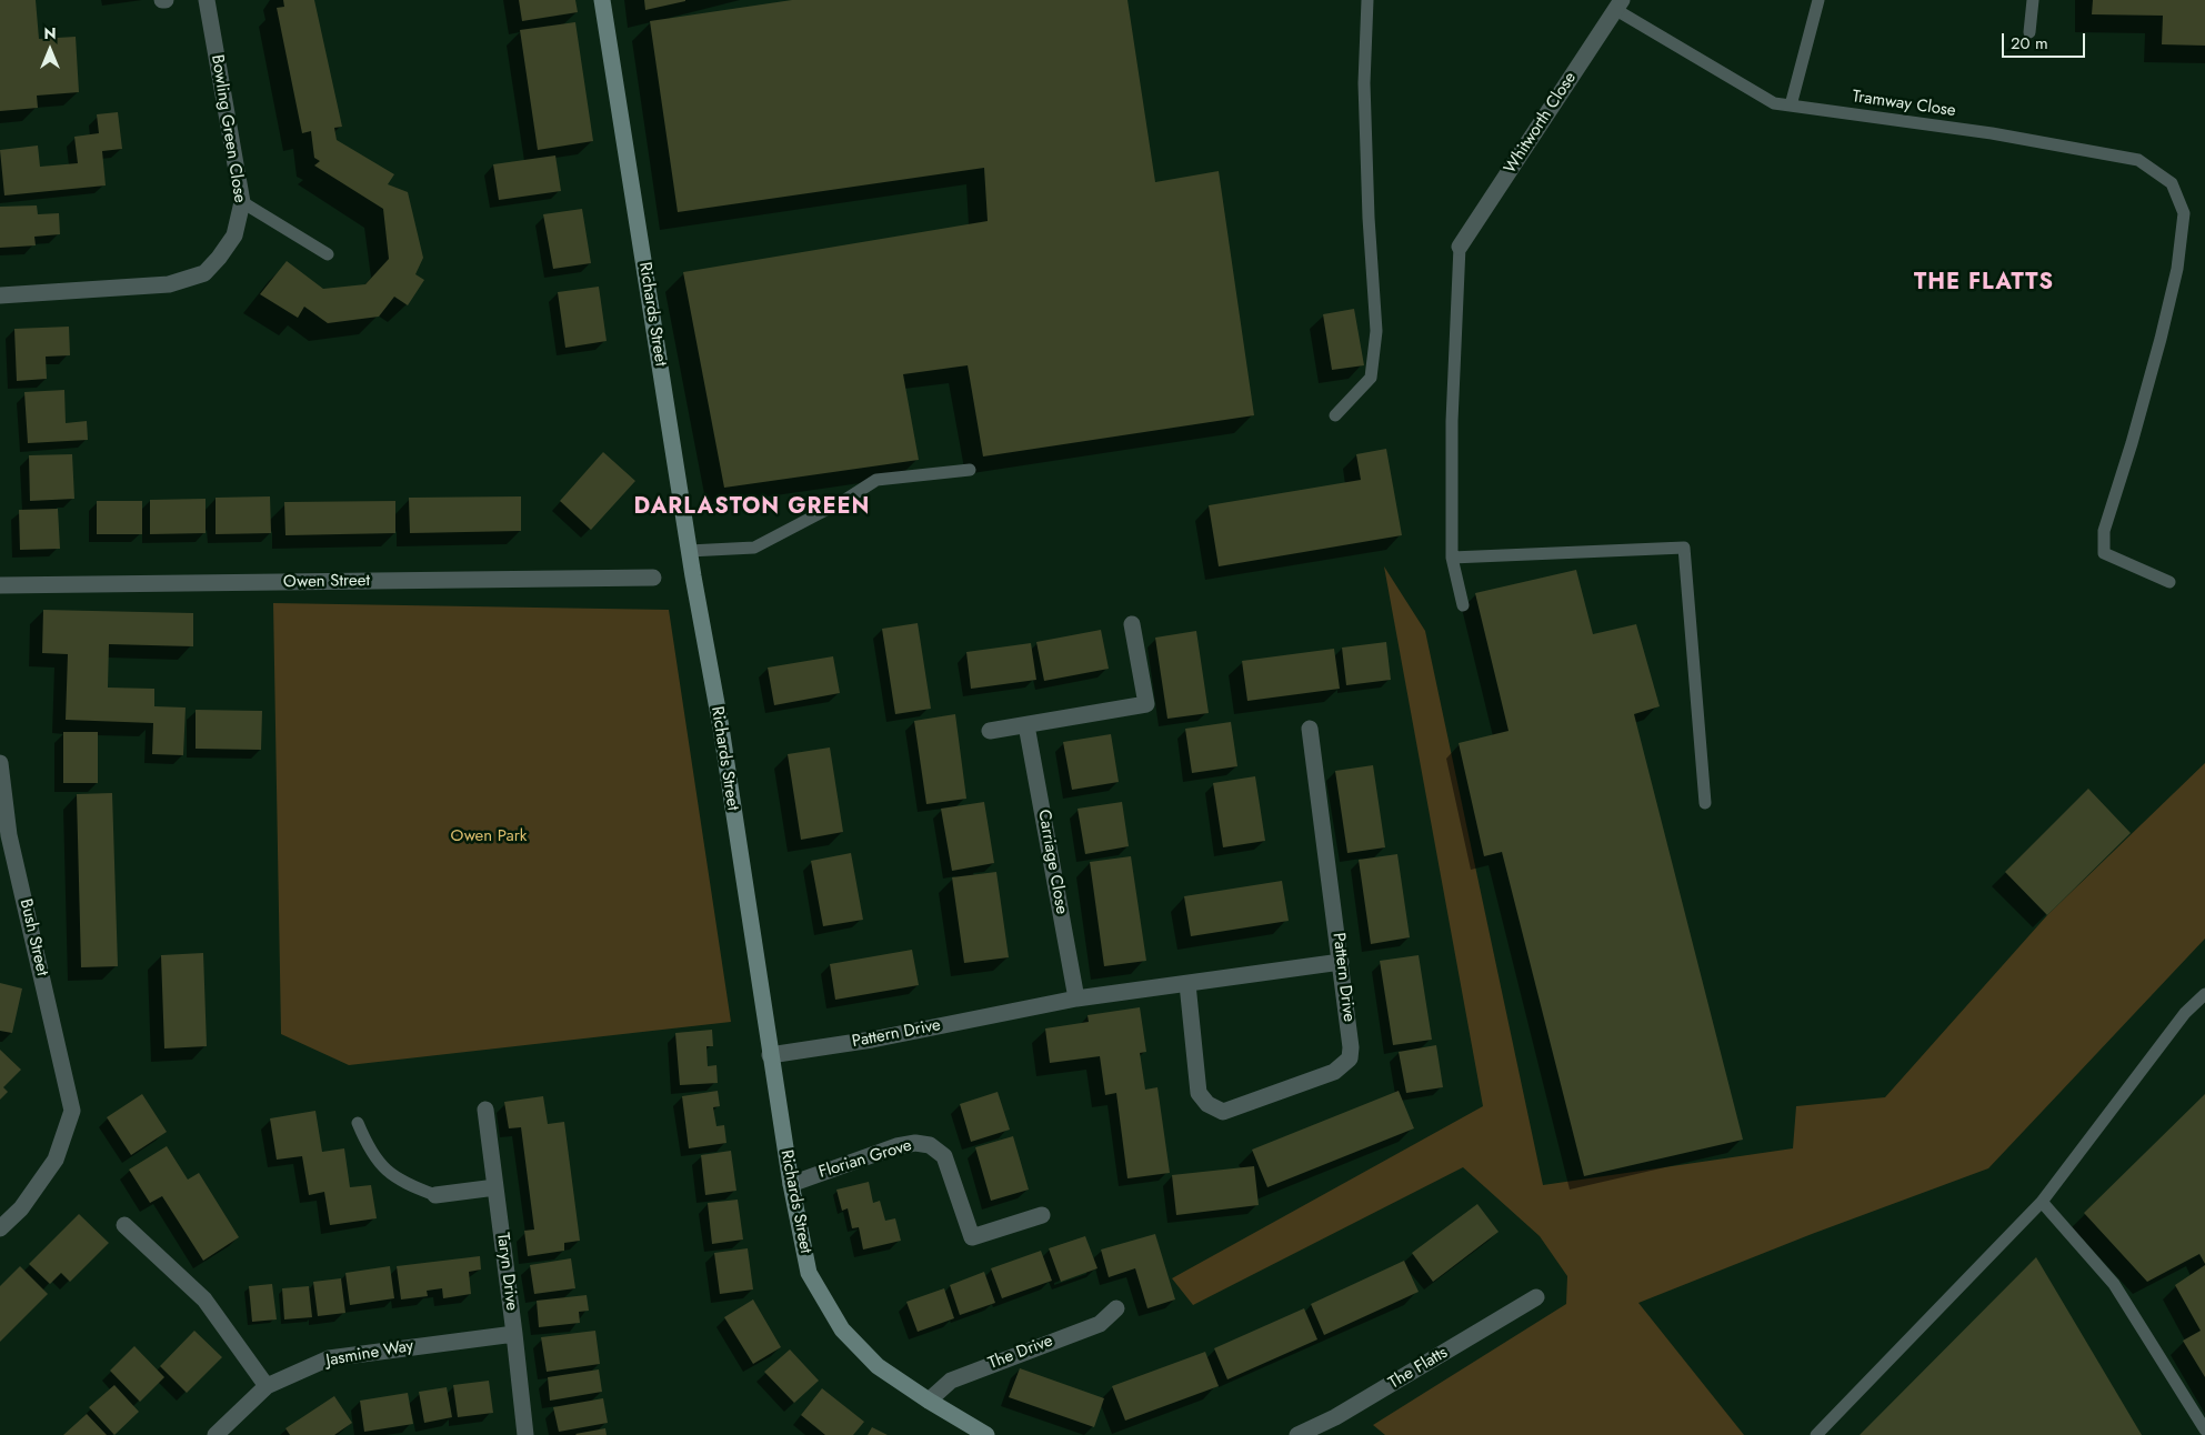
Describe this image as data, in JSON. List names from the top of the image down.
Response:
{
  "streets": {
    "street": [
      "Whitworth Close",
      "Bowling Green Close",
      "Richards Street",
      "Owen Street",
      "Carriage Close",
      "Bush Street",
      "Pattern Drive",
      "Florian Grove",
      "Taryn Drive",
      "The Drive",
      "Jasmine Way",
      "The Flatts"
    ],
    "lane": ["Tramway Close"]
  },
  "crossings": [
    ["Tramway Close", "Whitworth Close"],
    ["Richards Street", "Pattern Drive"],
    ["Richards Street", "Florian Grove"],
    ["Richards Street", "The Drive"],
    ["Carriage Close", "Pattern Drive"],
    ["Taryn Drive", "Jasmine Way"]
  ],
  "districts": ["THE FLATTS", "DARLASTON GREEN"],
  "parks": ["Owen Park"],
  "scale_bar": "20 m",
  "north": "top"
}
